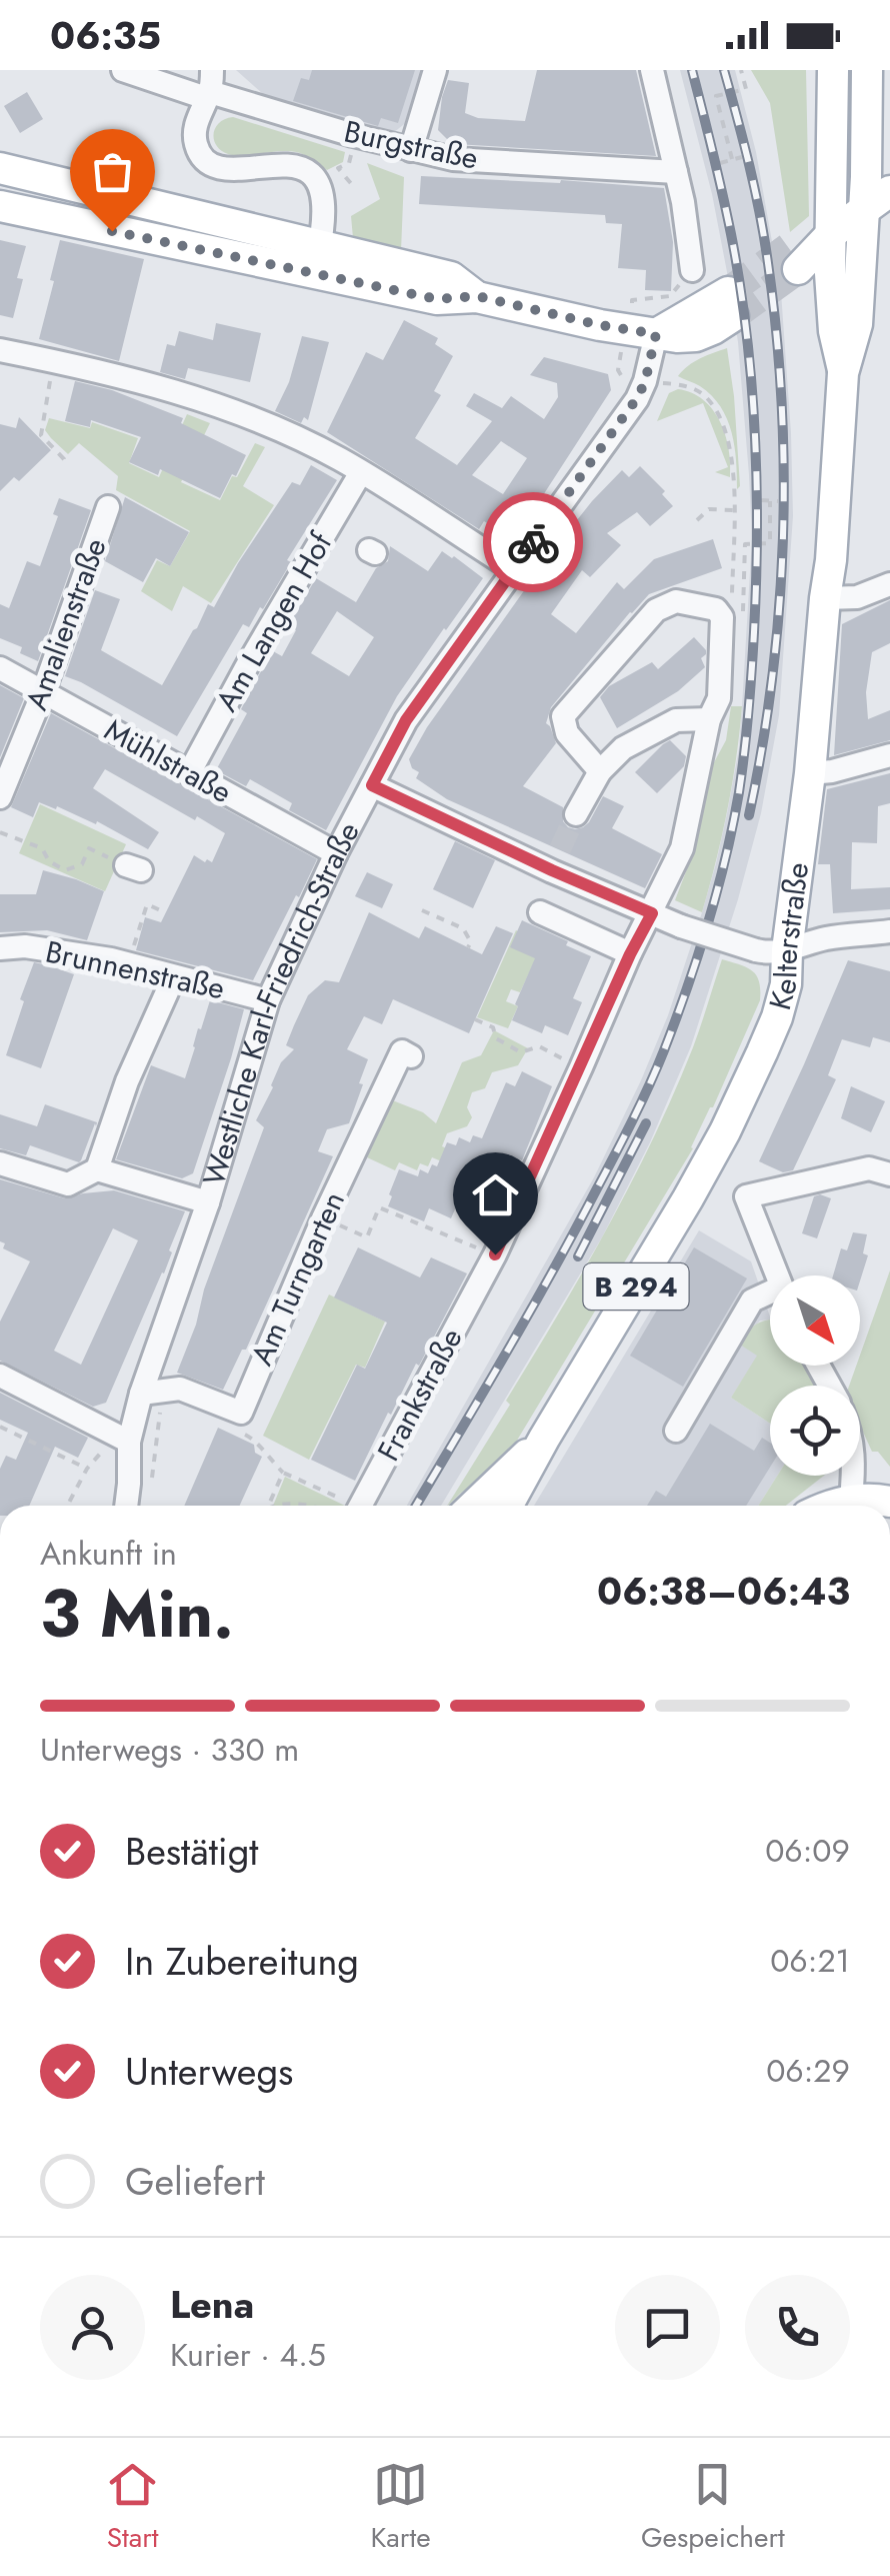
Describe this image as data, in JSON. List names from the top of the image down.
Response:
{
  "streets": {
    "main road": ["Kelterstraße", "B 294"],
    "street": [
      "Burgstraße",
      "Am Langen Hof",
      "Amalienstraße",
      "Mühlstraße",
      "Brunnenstraße",
      "Westliche Karl-Friedrich-Straße",
      "Am Turngarten",
      "Frankstraße"
    ]
  },
  "crossings": [
    ["Am Langen Hof", "Mühlstraße"],
    ["Amalienstraße", "Mühlstraße"],
    ["Mühlstraße", "Westliche Karl-Friedrich-Straße"],
    ["Kelterstraße", "B 294"],
    ["Brunnenstraße", "Westliche Karl-Friedrich-Straße"],
    ["Westliche Karl-Friedrich-Straße", "Am Turngarten"]
  ],
  "north": "bottom right",
  "page": {
    "status": "06:35",
    "heading": ["3 Min.", "Ankunft in", "06:38–06:43"],
    "panel": ["Lena", "Kurier · 4.5"],
    "bar": "Unterwegs · 330 m",
    "list": [
      ["Bestätigt", "06:09"],
      ["In Zubereitung", "06:21"],
      ["Unterwegs", "06:29"],
      "Geliefert"
    ],
    "tabs": ["Start", "Karte", "Gespeichert"]
  }
}
